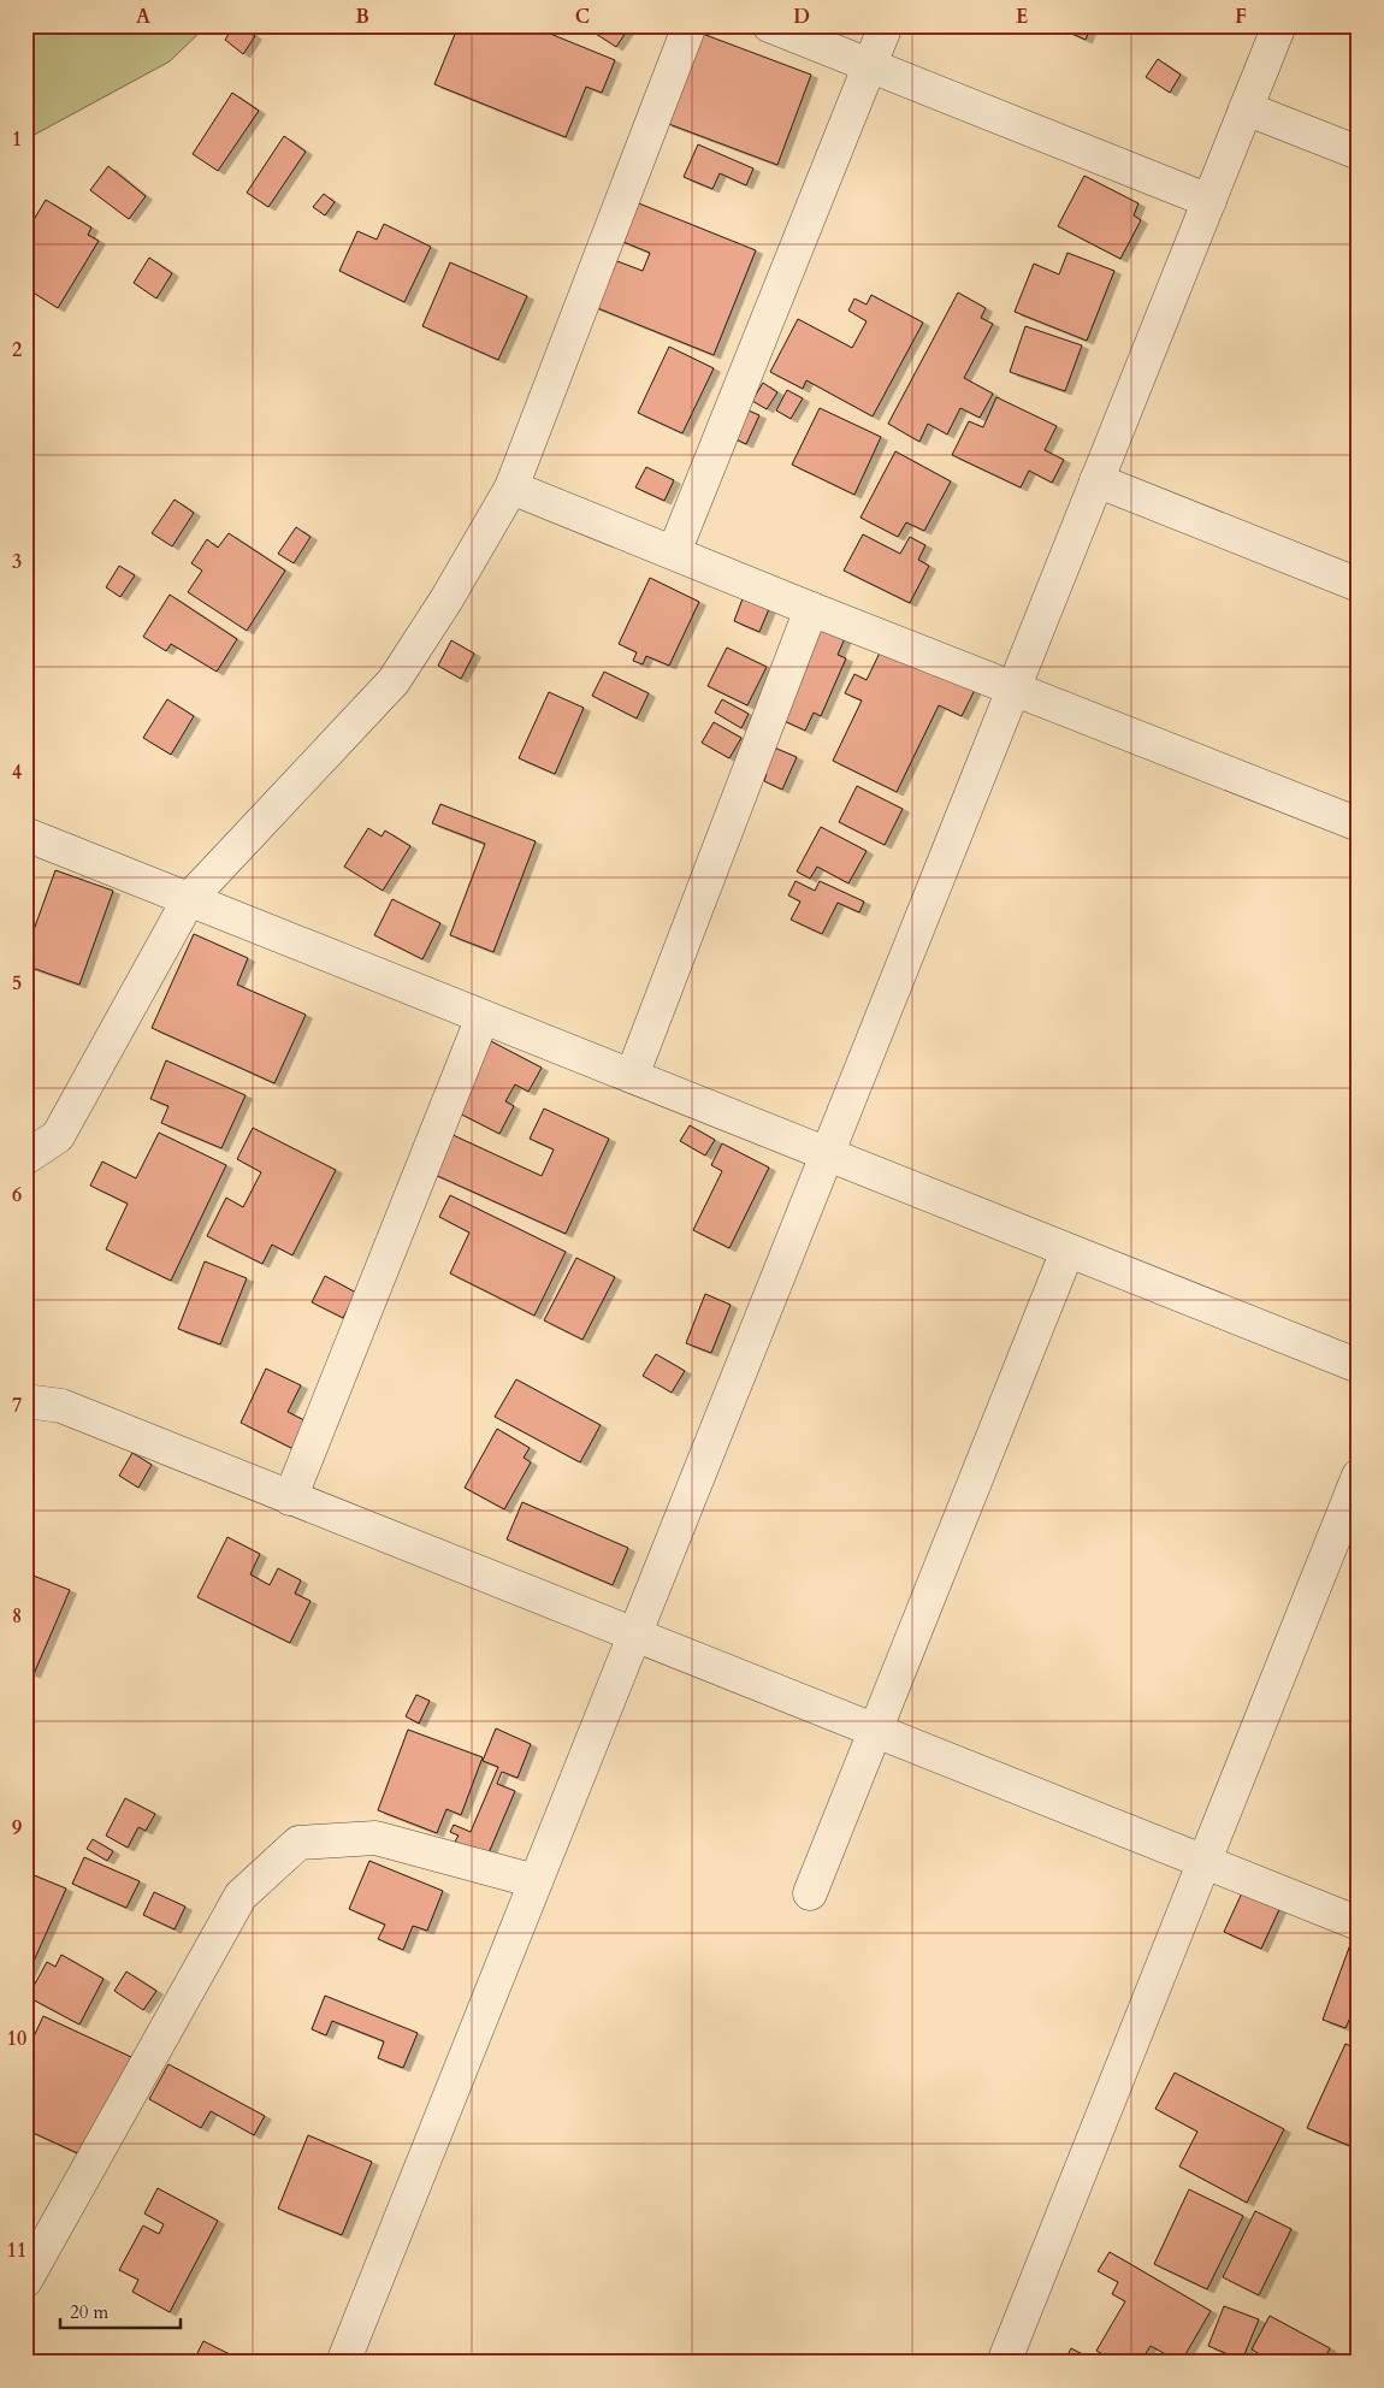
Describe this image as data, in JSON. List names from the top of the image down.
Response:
{
  "scale_bar": "20 m",
  "grid": {
    "columns": [
      "A",
      "B",
      "C",
      "D",
      "E",
      "F"
    ],
    "rows": [
      "1",
      "2",
      "3",
      "4",
      "5",
      "6",
      "7",
      "8",
      "9",
      "10",
      "11"
    ]
  }
}
